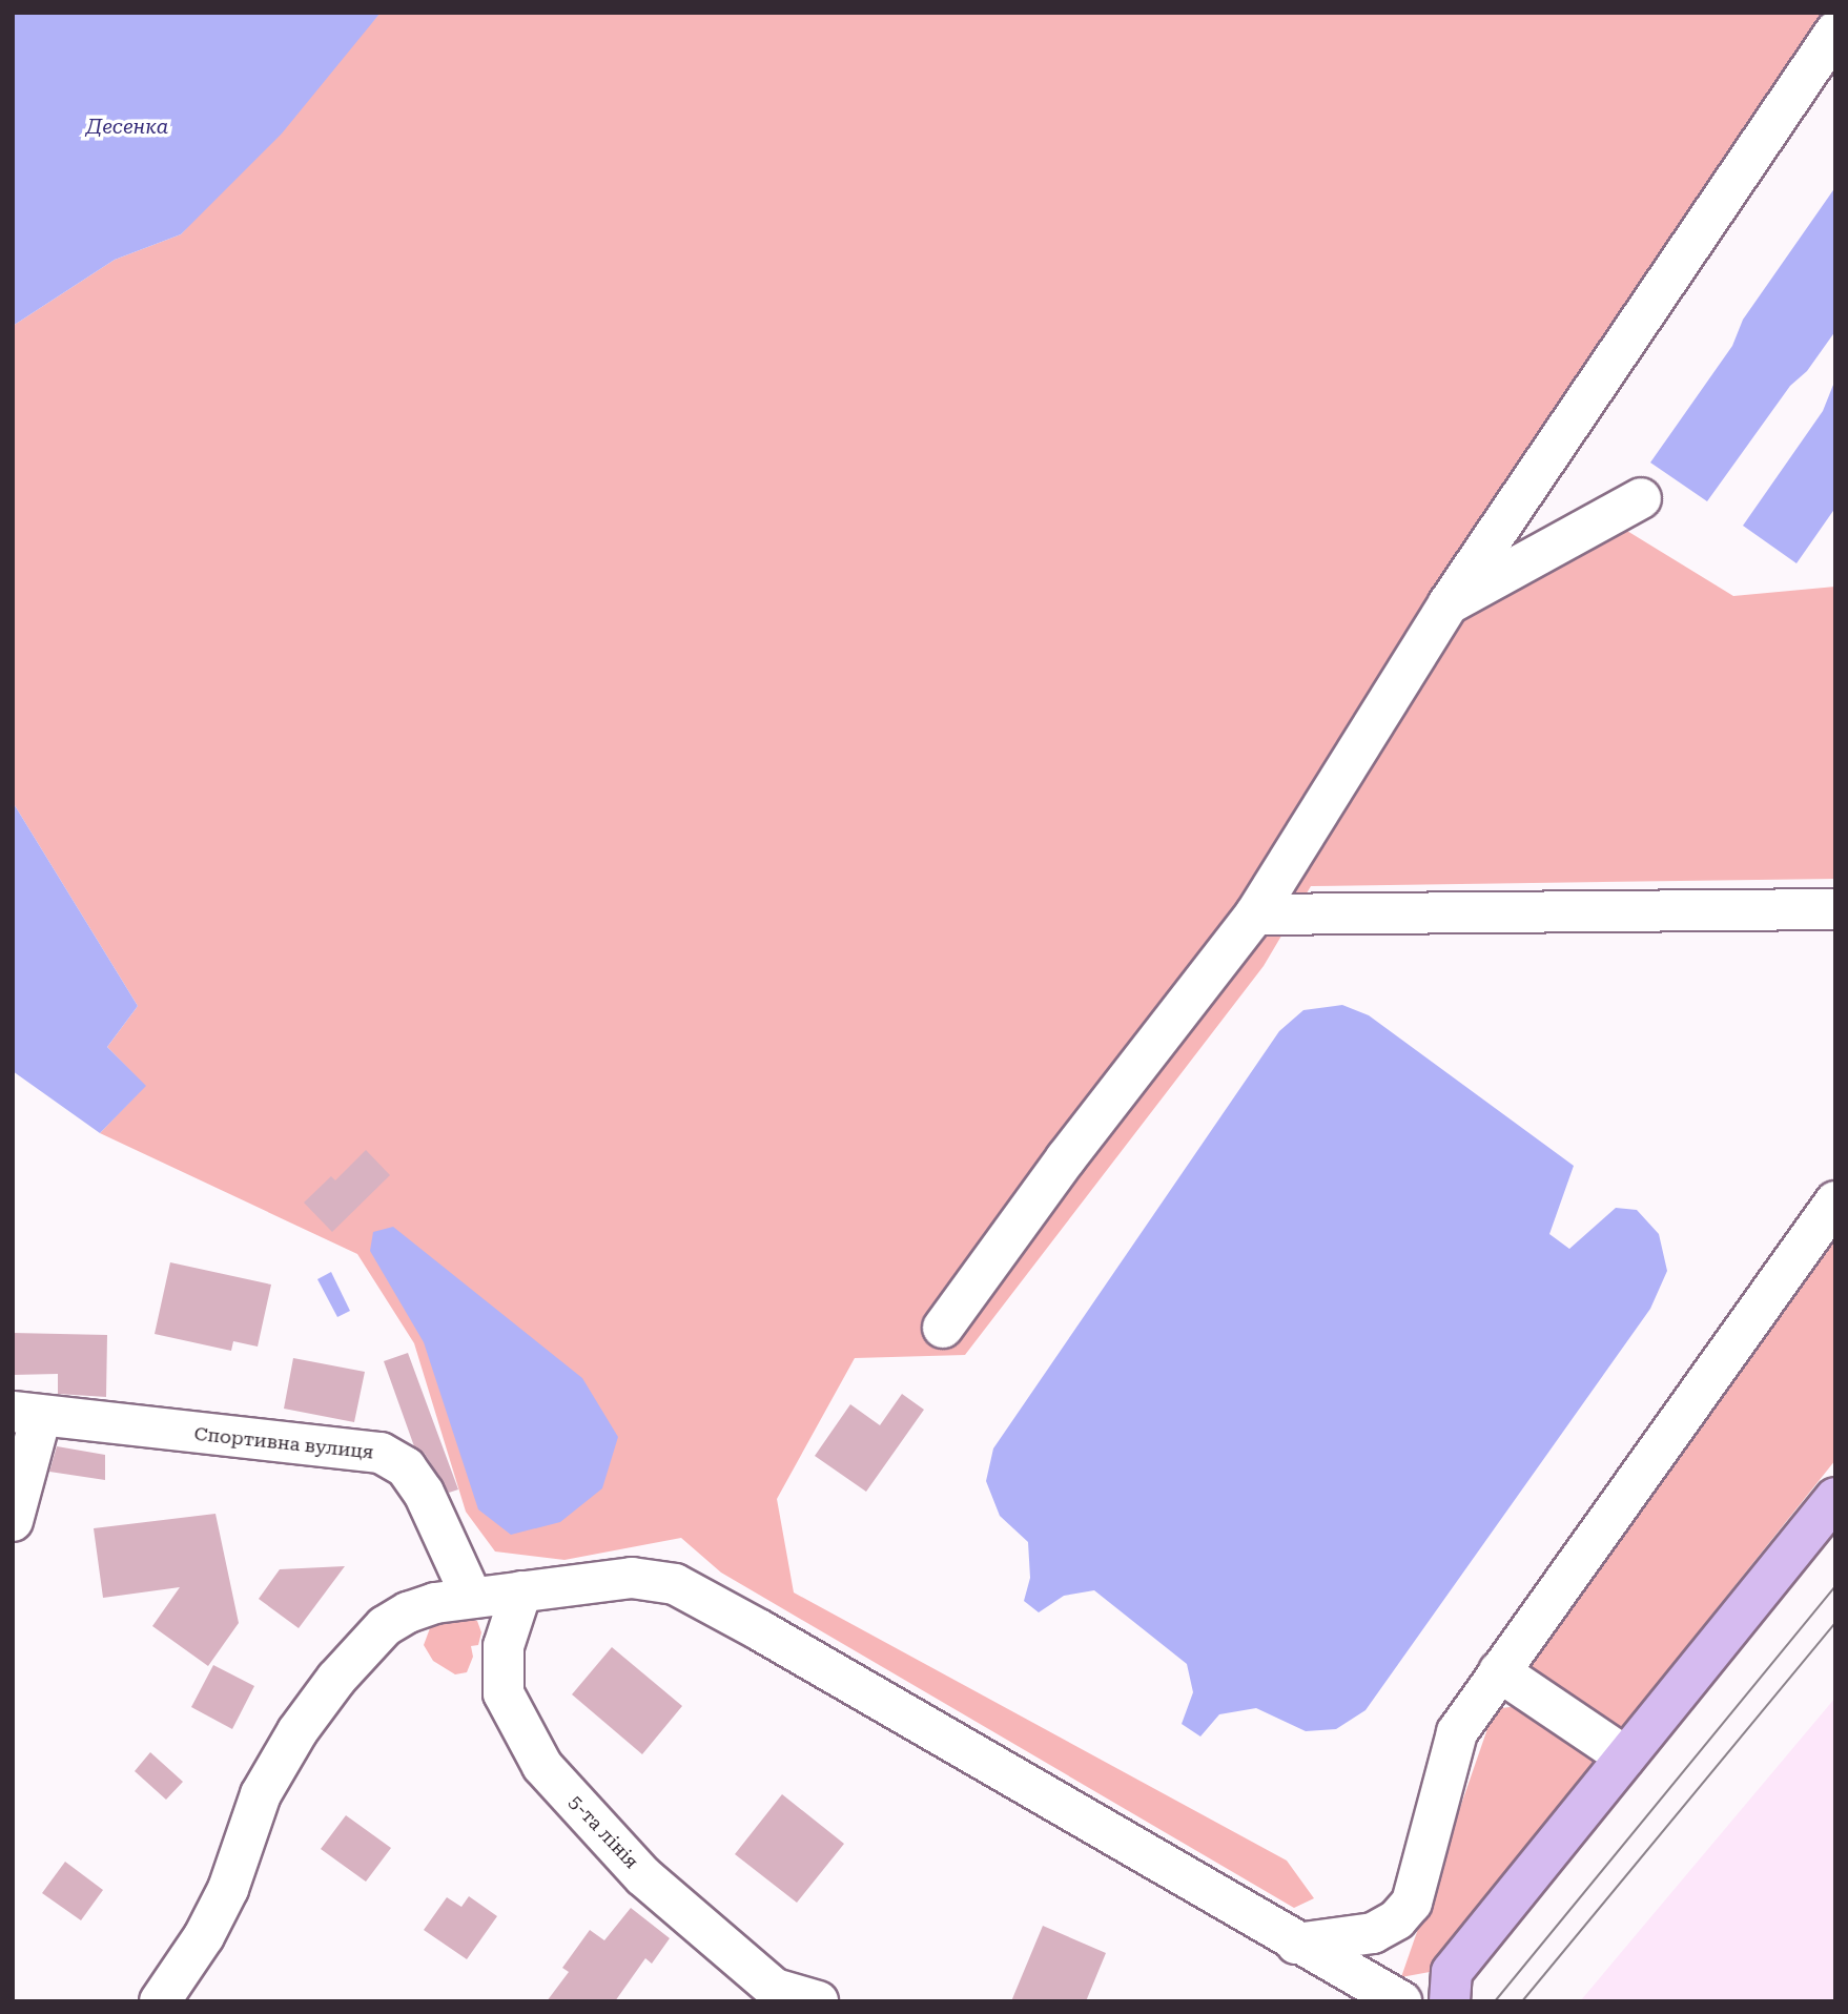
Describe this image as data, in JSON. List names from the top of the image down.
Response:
{
  "streets": {
    "street": ["Спортивна вулиця", "5-та лінія"]
  },
  "water": ["Десенка"]
}
